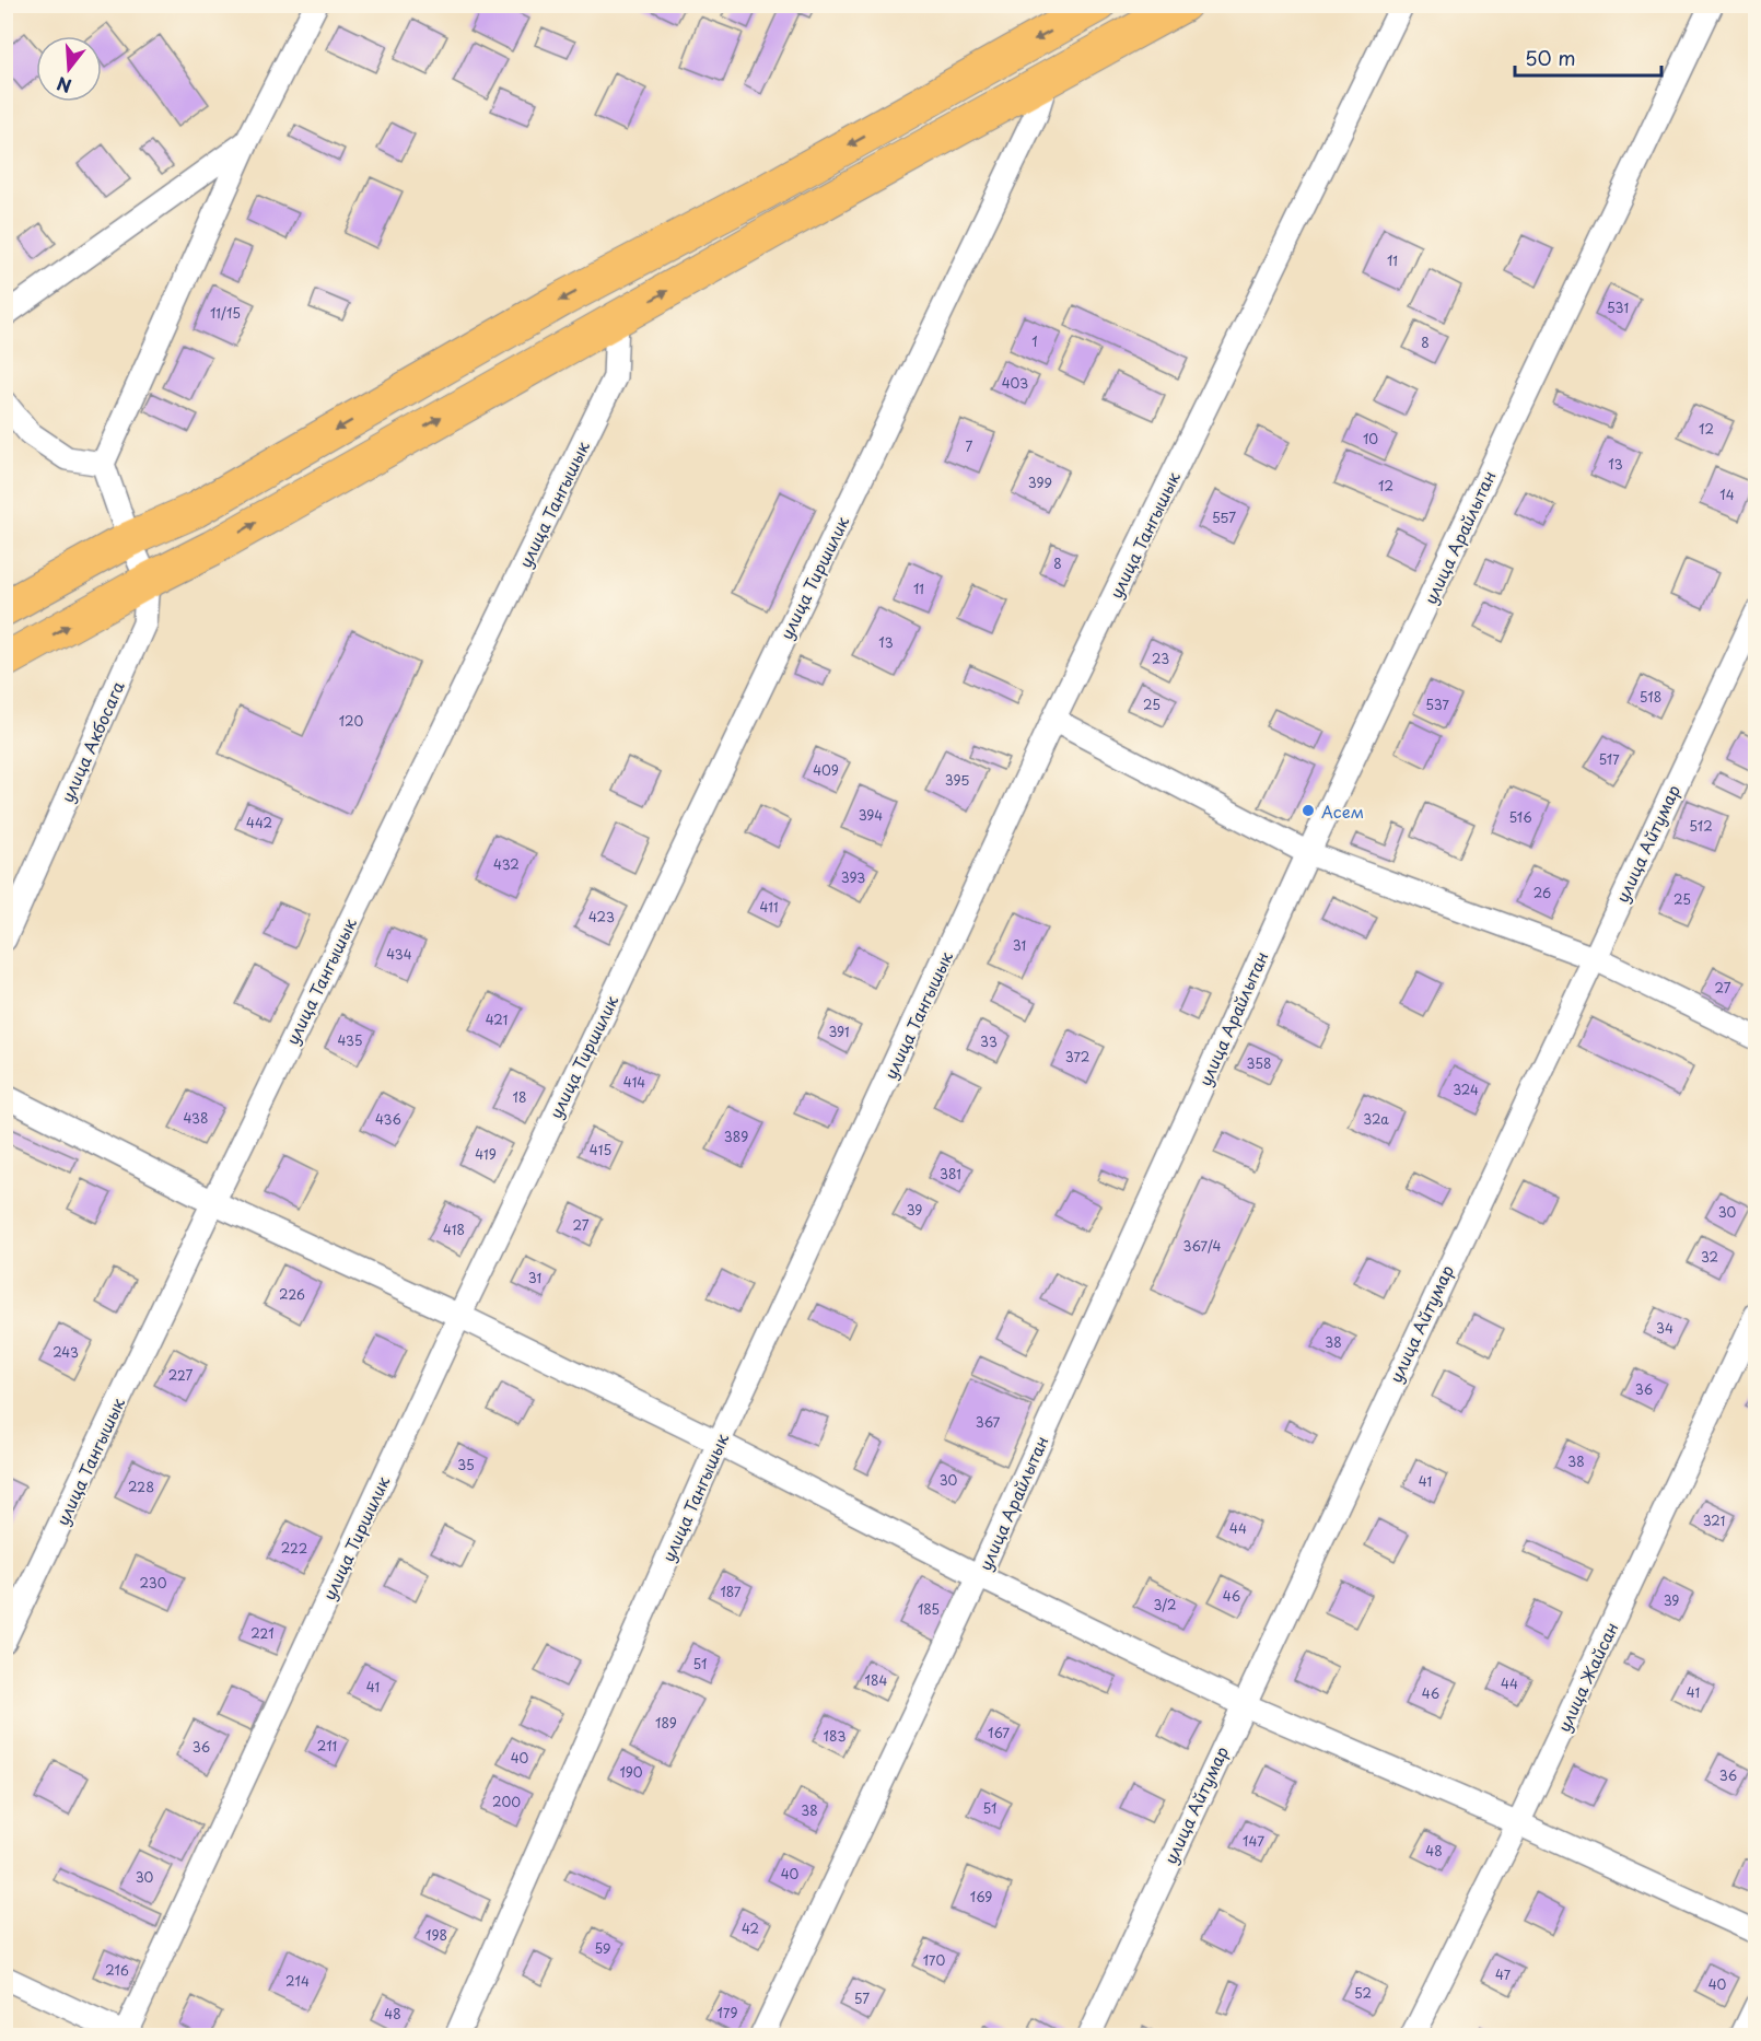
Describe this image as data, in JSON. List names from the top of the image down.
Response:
{
  "streets": {
    "street": [
      "улица Тангышык",
      "улица Арайлытан",
      "улица Тиршилик",
      "улица Акбосага",
      "улица Айтумар",
      "улица Жайсан"
    ]
  },
  "places": ["Асем"],
  "house_numbers": [
    "11",
    "531",
    "11/15",
    "1",
    "8",
    "403",
    "12",
    "10",
    "7",
    "13",
    "399",
    "12",
    "14",
    "557",
    "8",
    "11",
    "13",
    "23",
    "518",
    "25",
    "537",
    "120",
    "517",
    "409",
    "395",
    "394",
    "516",
    "442",
    "512",
    "432",
    "393",
    "26",
    "25",
    "411",
    "423",
    "31",
    "434",
    "27",
    "421",
    "391",
    "435",
    "33",
    "372",
    "358",
    "414",
    "324",
    "18",
    "438",
    "436",
    "32а",
    "389",
    "415",
    "419",
    "381",
    "39",
    "30",
    "27",
    "418",
    "367/4",
    "32",
    "31",
    "226",
    "34",
    "38",
    "243",
    "227",
    "36",
    "367",
    "38",
    "35",
    "30",
    "41",
    "228",
    "321",
    "44",
    "222",
    "230",
    "187",
    "46",
    "39",
    "3/2",
    "185",
    "221",
    "51",
    "184",
    "44",
    "41",
    "41",
    "46",
    "189",
    "167",
    "183",
    "211",
    "36",
    "40",
    "190",
    "36",
    "200",
    "51",
    "38",
    "147",
    "48",
    "40",
    "30",
    "169",
    "42",
    "198",
    "59",
    "170",
    "216",
    "47",
    "214",
    "40",
    "52",
    "57",
    "179",
    "48"
  ],
  "scale_bar": "50 m",
  "north": "bottom"
}
